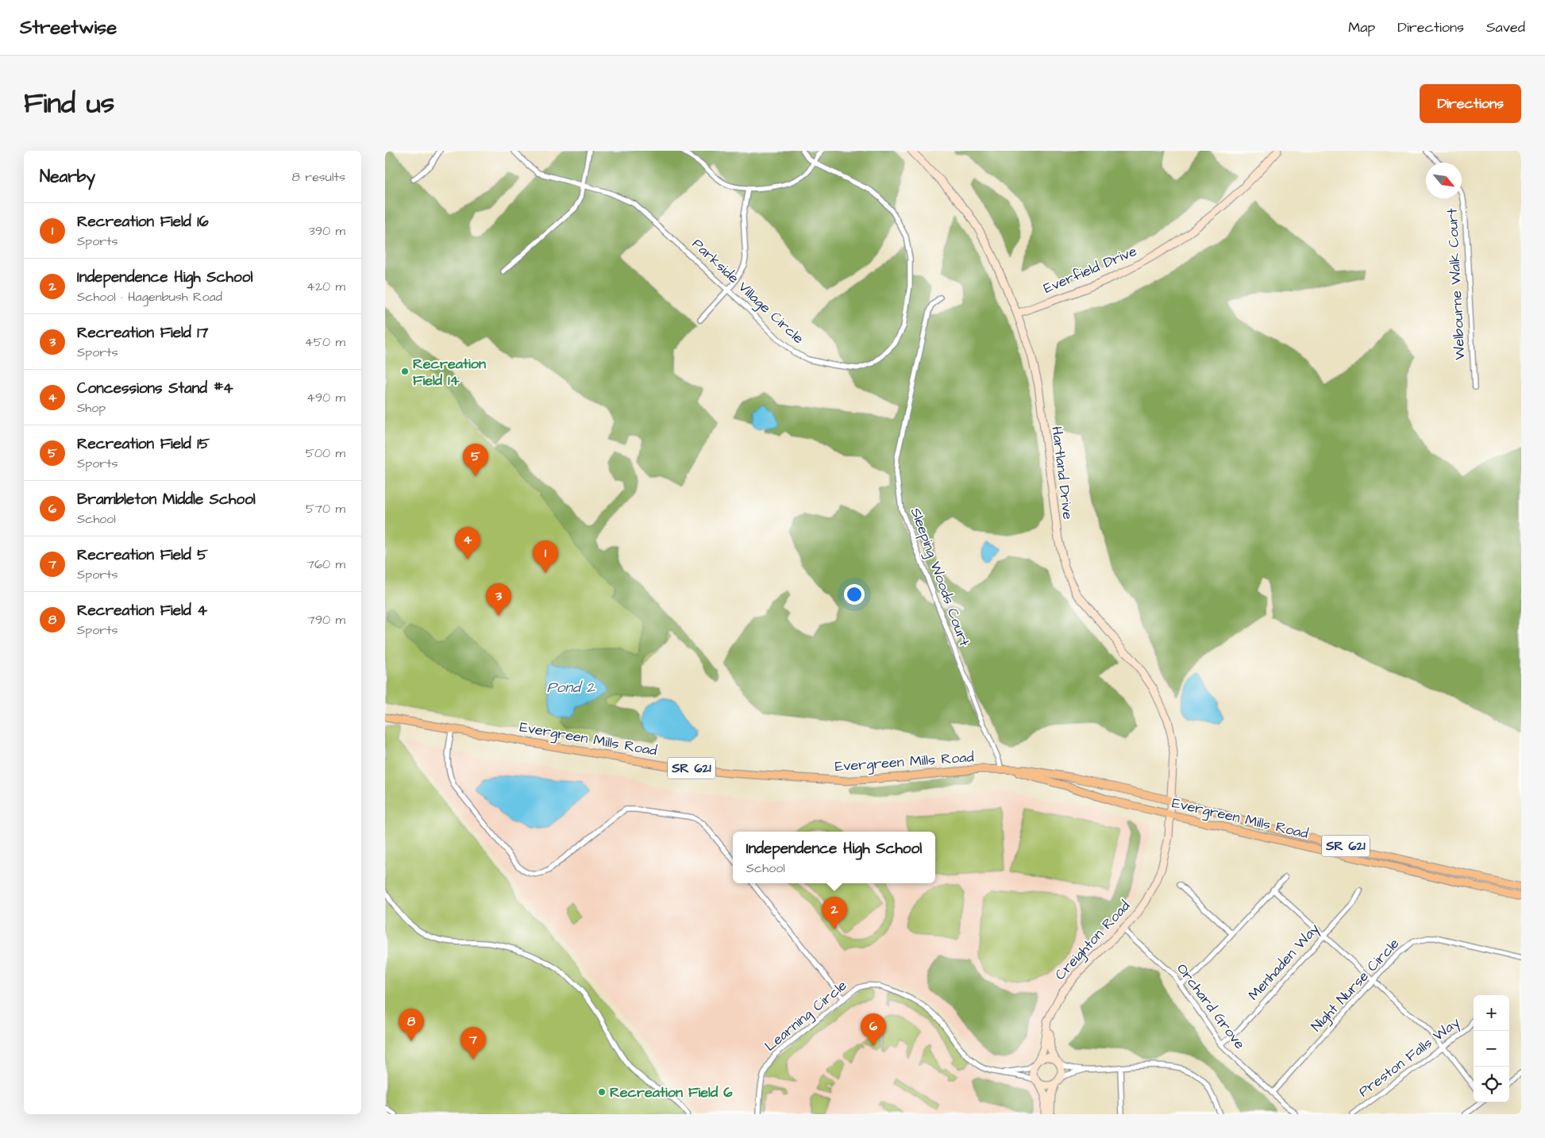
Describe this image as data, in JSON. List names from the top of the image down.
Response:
{
  "streets": {
    "main road": ["Evergreen Mills Road", "SR 621"],
    "street": [
      "Everfield Drive",
      "Welbourne Walk Court",
      "Parkside Village Circle",
      "Hartland Drive",
      "Sleeping Woods Court",
      "Creighton Road",
      "Menhaden Way",
      "Night Nurse Circle",
      "Orchard Grove",
      "Learning Circle",
      "Preston Falls Way"
    ]
  },
  "crossings": [
    ["Everfield Drive", "Hartland Drive"],
    ["Hartland Drive", "Evergreen Mills Road"],
    ["Hartland Drive", "Creighton Road"],
    ["Sleeping Woods Court", "Evergreen Mills Road"],
    ["Evergreen Mills Road", "Creighton Road"],
    ["Creighton Road", "Orchard Grove"],
    ["Creighton Road", "Learning Circle"],
    ["Menhaden Way", "Orchard Grove"],
    ["Night Nurse Circle", "Orchard Grove"]
  ],
  "water": ["Pond 2"],
  "places": ["Recreation Field 14", "Recreation Field 6"],
  "north": "bottom right",
  "page": {
    "header": "Streetwise",
    "nav": ["Map", "Directions", "Saved"],
    "title": "Find us",
    "buttons": "Directions",
    "heading": ["Nearby", "8 results"],
    "list": [
      {
        "mark": "1",
        "name": "Recreation Field 16",
        "note": "Sports",
        "value": "390 m"
      },
      {
        "mark": "2",
        "name": "Independence High School",
        "note": "School · Hagenbush Road",
        "value": "420 m"
      },
      {
        "mark": "3",
        "name": "Recreation Field 17",
        "note": "Sports",
        "value": "450 m"
      },
      {
        "mark": "4",
        "name": "Concessions Stand #4",
        "note": "Shop",
        "value": "490 m"
      },
      {
        "mark": "5",
        "name": "Recreation Field 15",
        "note": "Sports",
        "value": "500 m"
      },
      {
        "mark": "6",
        "name": "Brambleton Middle School",
        "note": "School",
        "value": "570 m"
      },
      {
        "mark": "7",
        "name": "Recreation Field 5",
        "note": "Sports",
        "value": "760 m"
      },
      {
        "mark": "8",
        "name": "Recreation Field 4",
        "note": "Sports",
        "value": "790 m"
      }
    ],
    "pins": [
      "5",
      "4",
      "1",
      "3",
      "2",
      "8",
      "6",
      "7"
    ],
    "popup": ["Independence High School", "School"],
    "map_buttons": ["+", "−"]
  }
}
